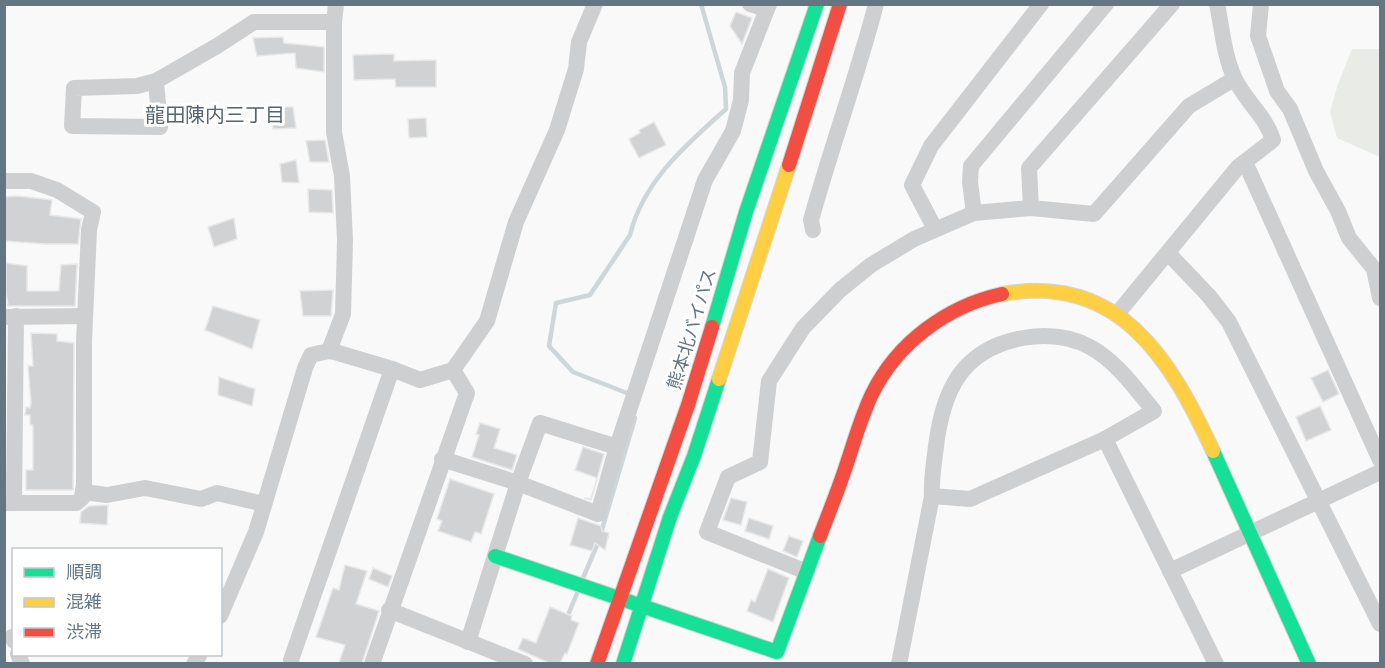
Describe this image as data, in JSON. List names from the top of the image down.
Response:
{
  "streets": {
    "main road": ["熊本北バイパス"]
  },
  "districts": ["龍田陳内三丁目"],
  "legend": ["順調", "混雑", "渋滞"]
}
